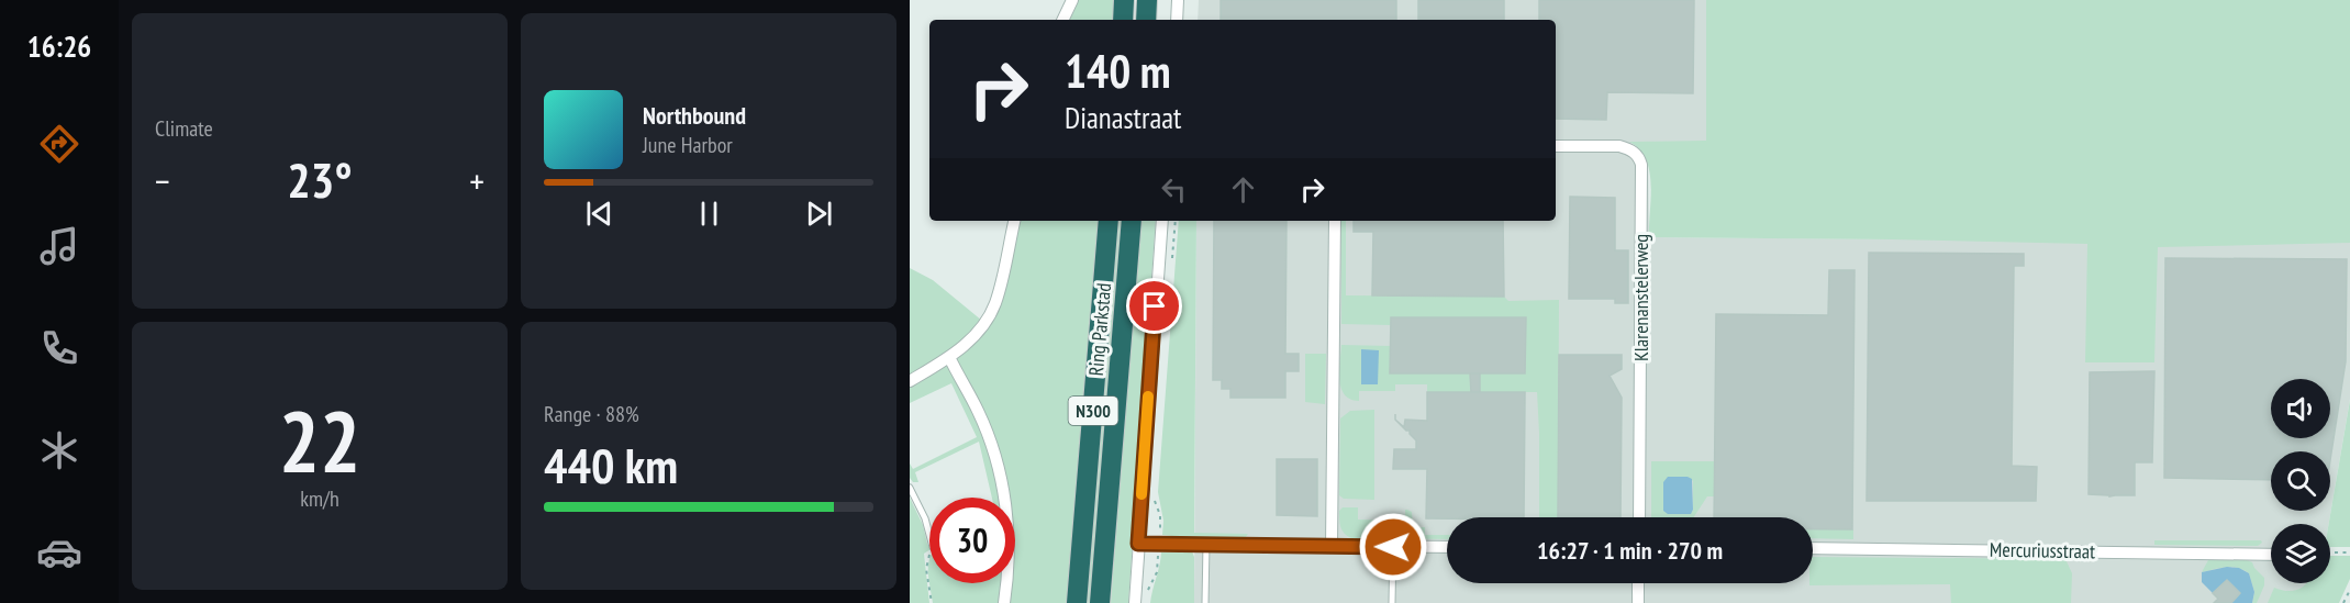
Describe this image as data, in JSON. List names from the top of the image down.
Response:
{
  "streets": {
    "highway": ["Ring Parkstad", "N300"],
    "street": ["Klarenanstelerweg", "Mercuriusstraat"]
  },
  "page": {
    "tabs": "16:26",
    "tile": [
      "Climate",
      ["22", "km/h"],
      ["Range · 88%", "440 km"]
    ],
    "turn": ["140 m", "Dianastraat"],
    "song": ["Northbound", "June Harbor"],
    "heat": ["−", "23°", "+"],
    "limit": "30",
    "trip": "16:27 · 1 min · 270 m"
  }
}
